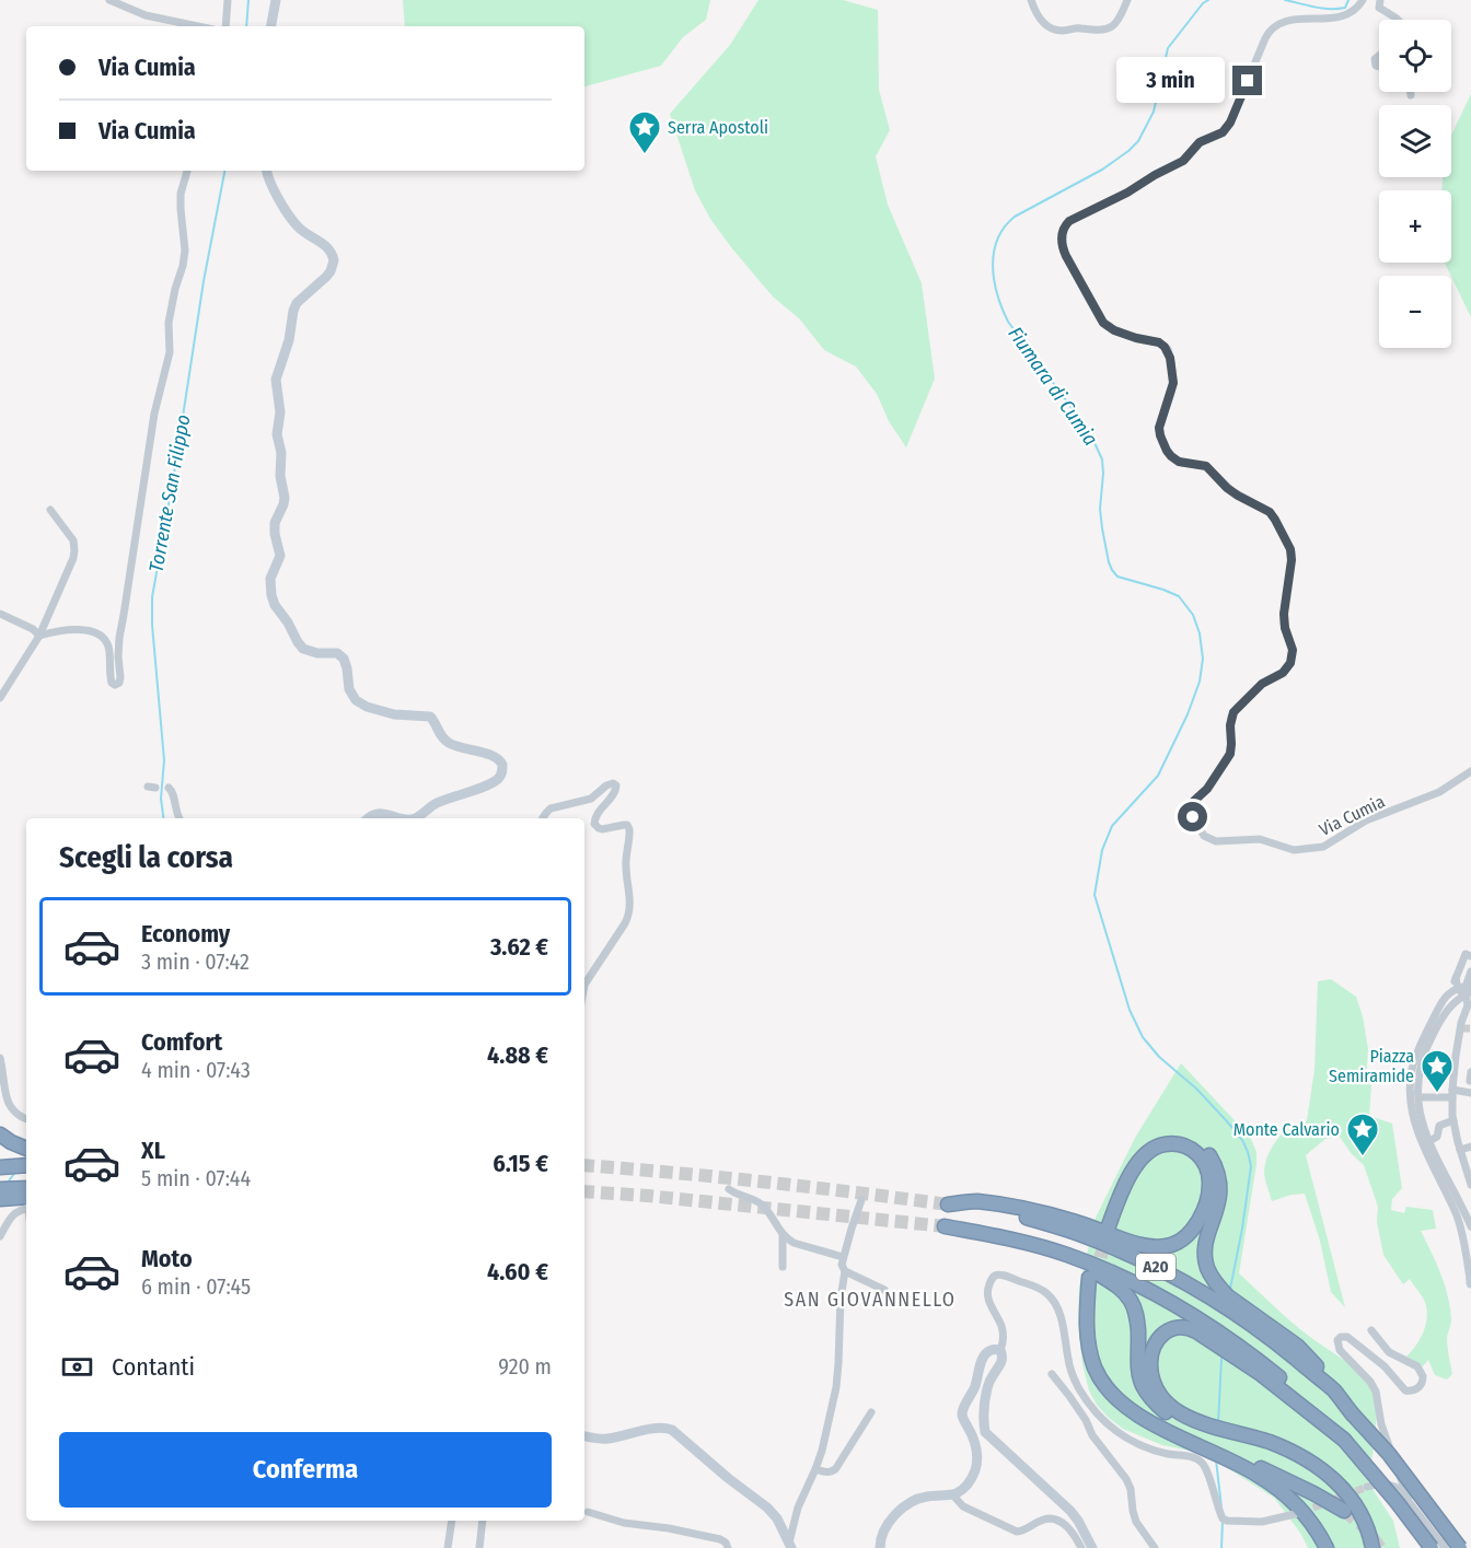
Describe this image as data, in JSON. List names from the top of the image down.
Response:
{
  "streets": {
    "highway": ["A20"],
    "street": ["Via Cumia"]
  },
  "districts": ["SAN GIOVANNELLO"],
  "water": ["Fiumara di Cumia", "Torrente San Filippo"],
  "places": {
    "place": ["Serra Apostoli", "Piazza Semiramide", "Monte Calvario"]
  },
  "page": {
    "map_buttons": ["+", "−"],
    "banner": ["Via Cumia", "Via Cumia"],
    "bubble": "3 min",
    "heading": "Scegli la corsa",
    "list": [
      {
        "name": "Economy",
        "note": "3 min · 07:42",
        "value": "3.62 €"
      },
      {
        "name": "Comfort",
        "note": "4 min · 07:43",
        "value": "4.88 €"
      },
      {
        "name": "XL",
        "note": "5 min · 07:44",
        "value": "6.15 €"
      },
      {
        "name": "Moto",
        "note": "6 min · 07:45",
        "value": "4.60 €"
      }
    ],
    "pay": ["Contanti", "920 m"],
    "buttons": "Conferma"
  }
}
